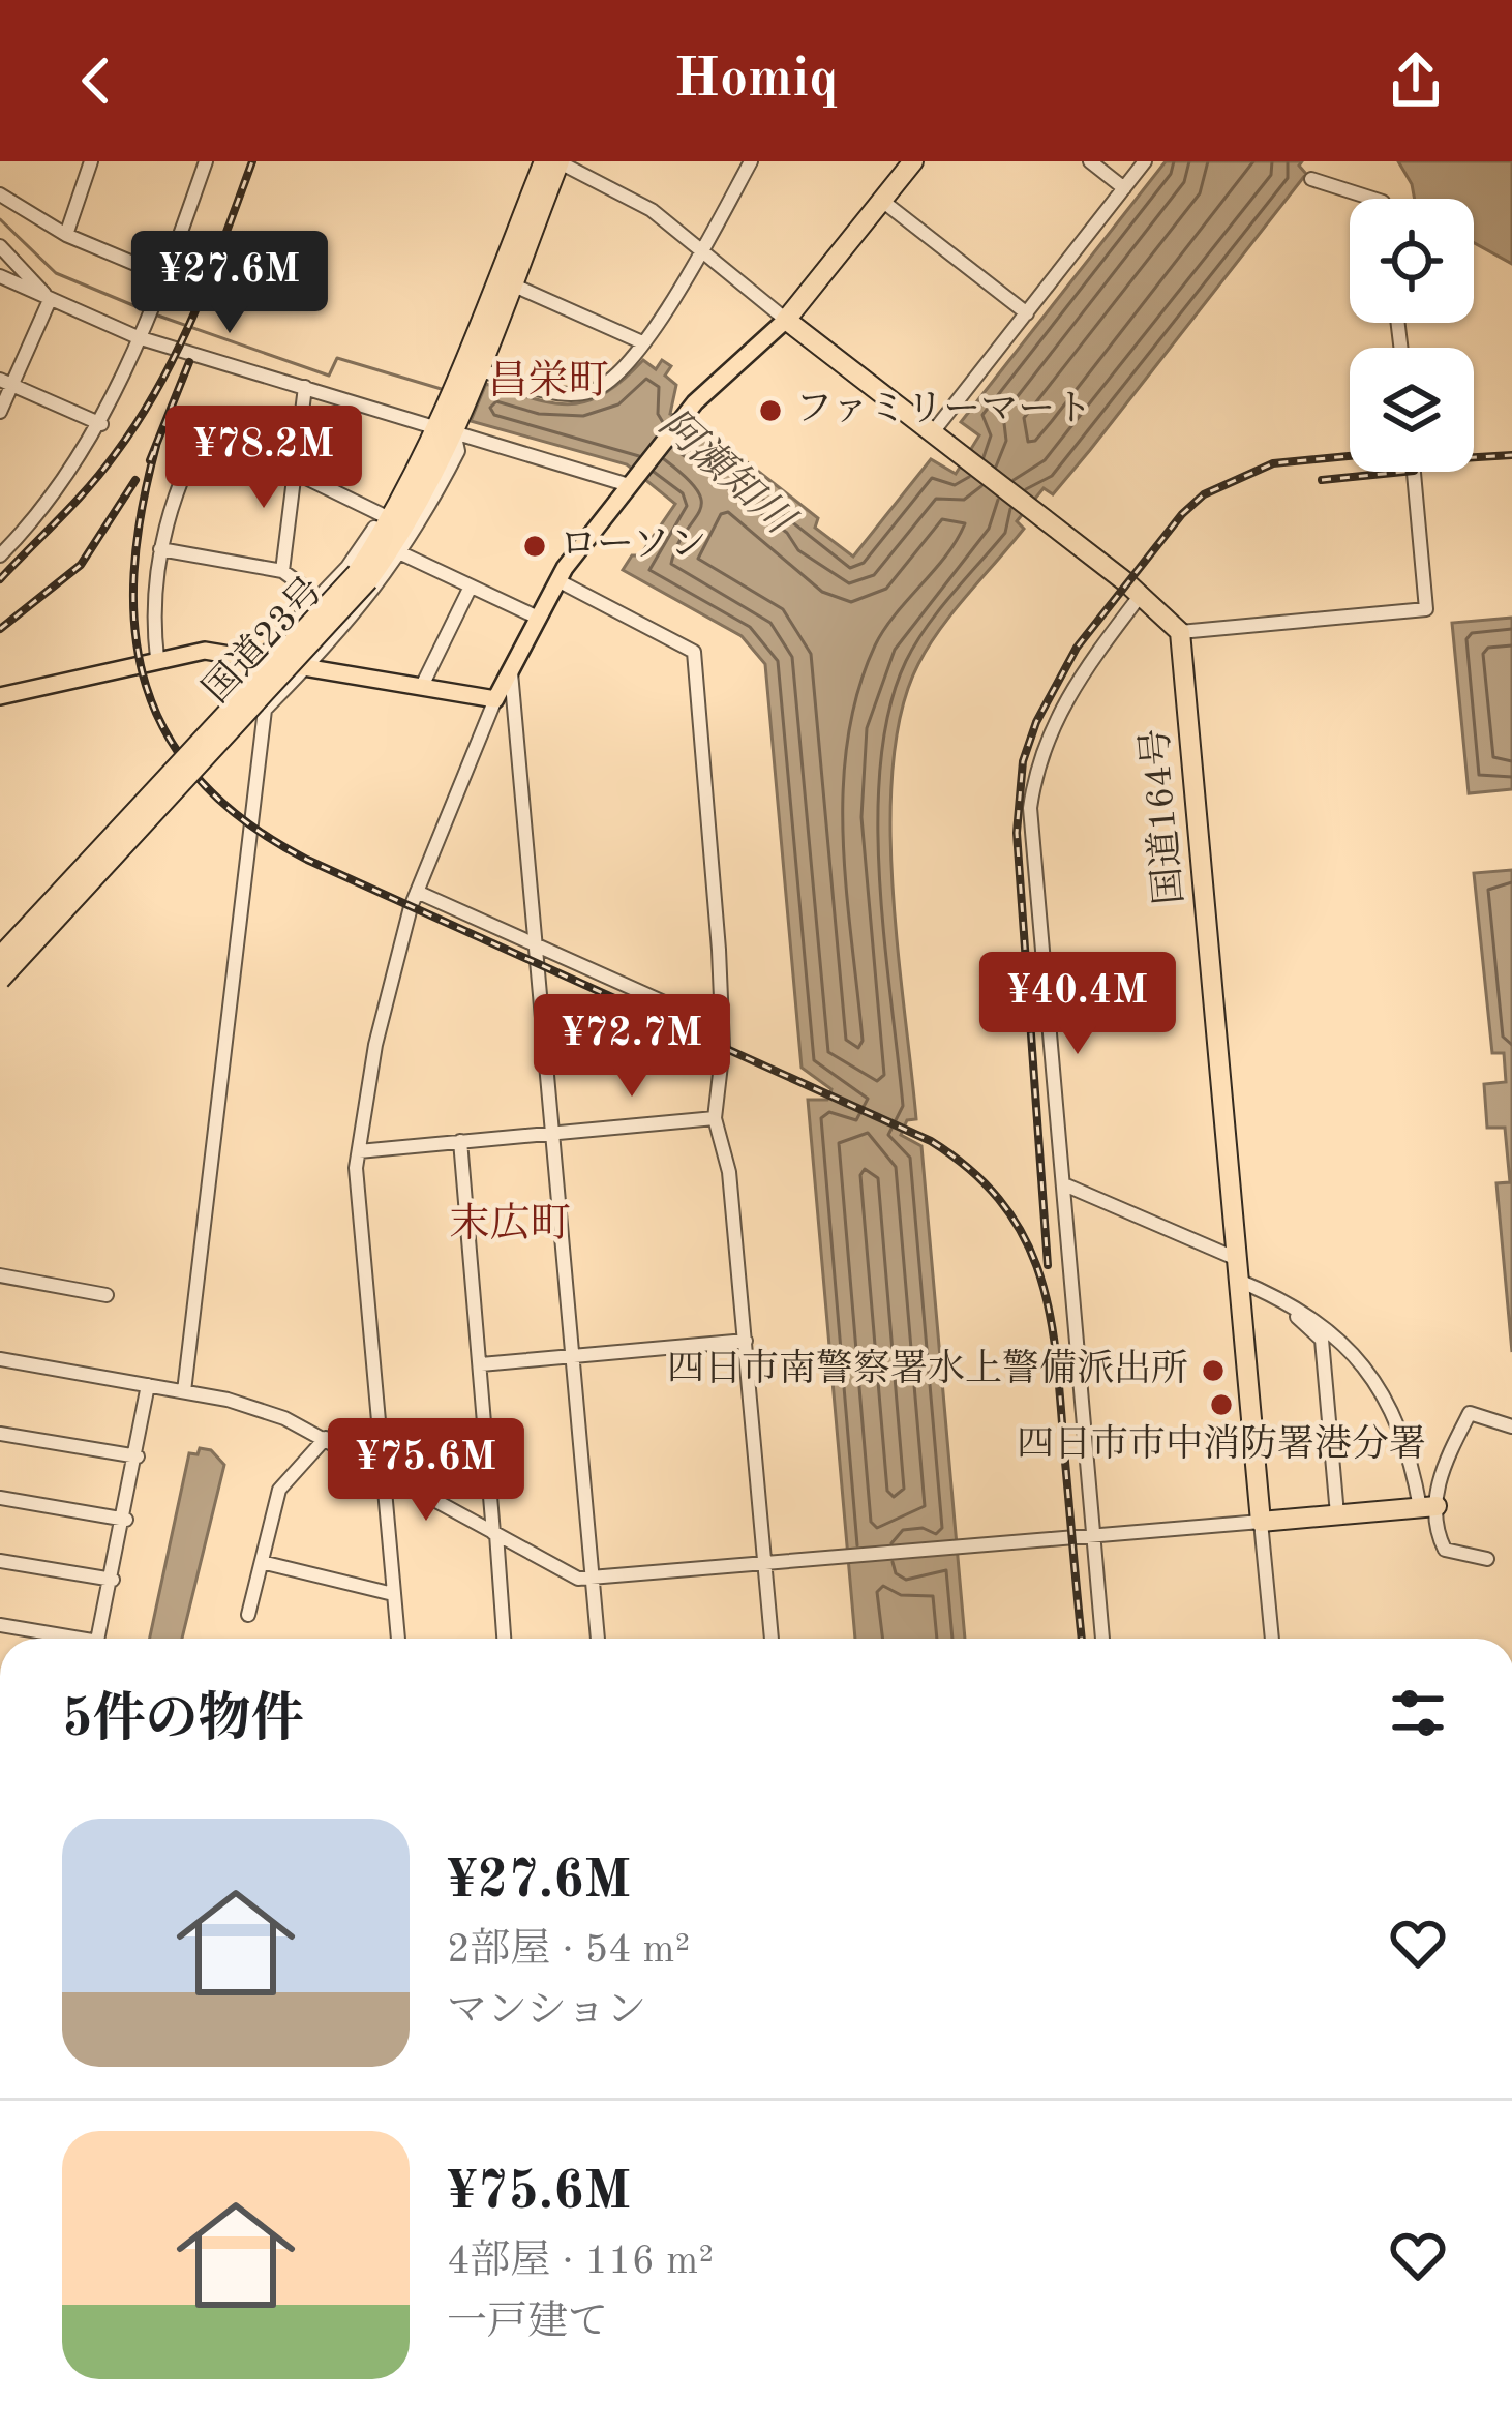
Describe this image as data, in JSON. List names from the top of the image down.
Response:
{
  "streets": {
    "highway": ["国道23号", "国道164号"]
  },
  "districts": ["昌栄町", "末広町"],
  "water": ["阿瀬知川"],
  "places": [
    "ファミリーマート",
    "ローソン",
    "四日市南警察署水上警備派出所",
    "四日市市中消防署港分署"
  ],
  "page": {
    "header": "Homiq",
    "price": [
      "¥27.6M",
      "¥78.2M",
      "¥40.4M",
      "¥72.7M",
      "¥75.6M"
    ],
    "heading": "5件の物件",
    "list": [
      {
        "name": "¥27.6M",
        "note": "2部屋 · 54 m² · マンション"
      },
      {
        "name": "¥75.6M",
        "note": "4部屋 · 116 m² · 一戸建て"
      }
    ]
  }
}
